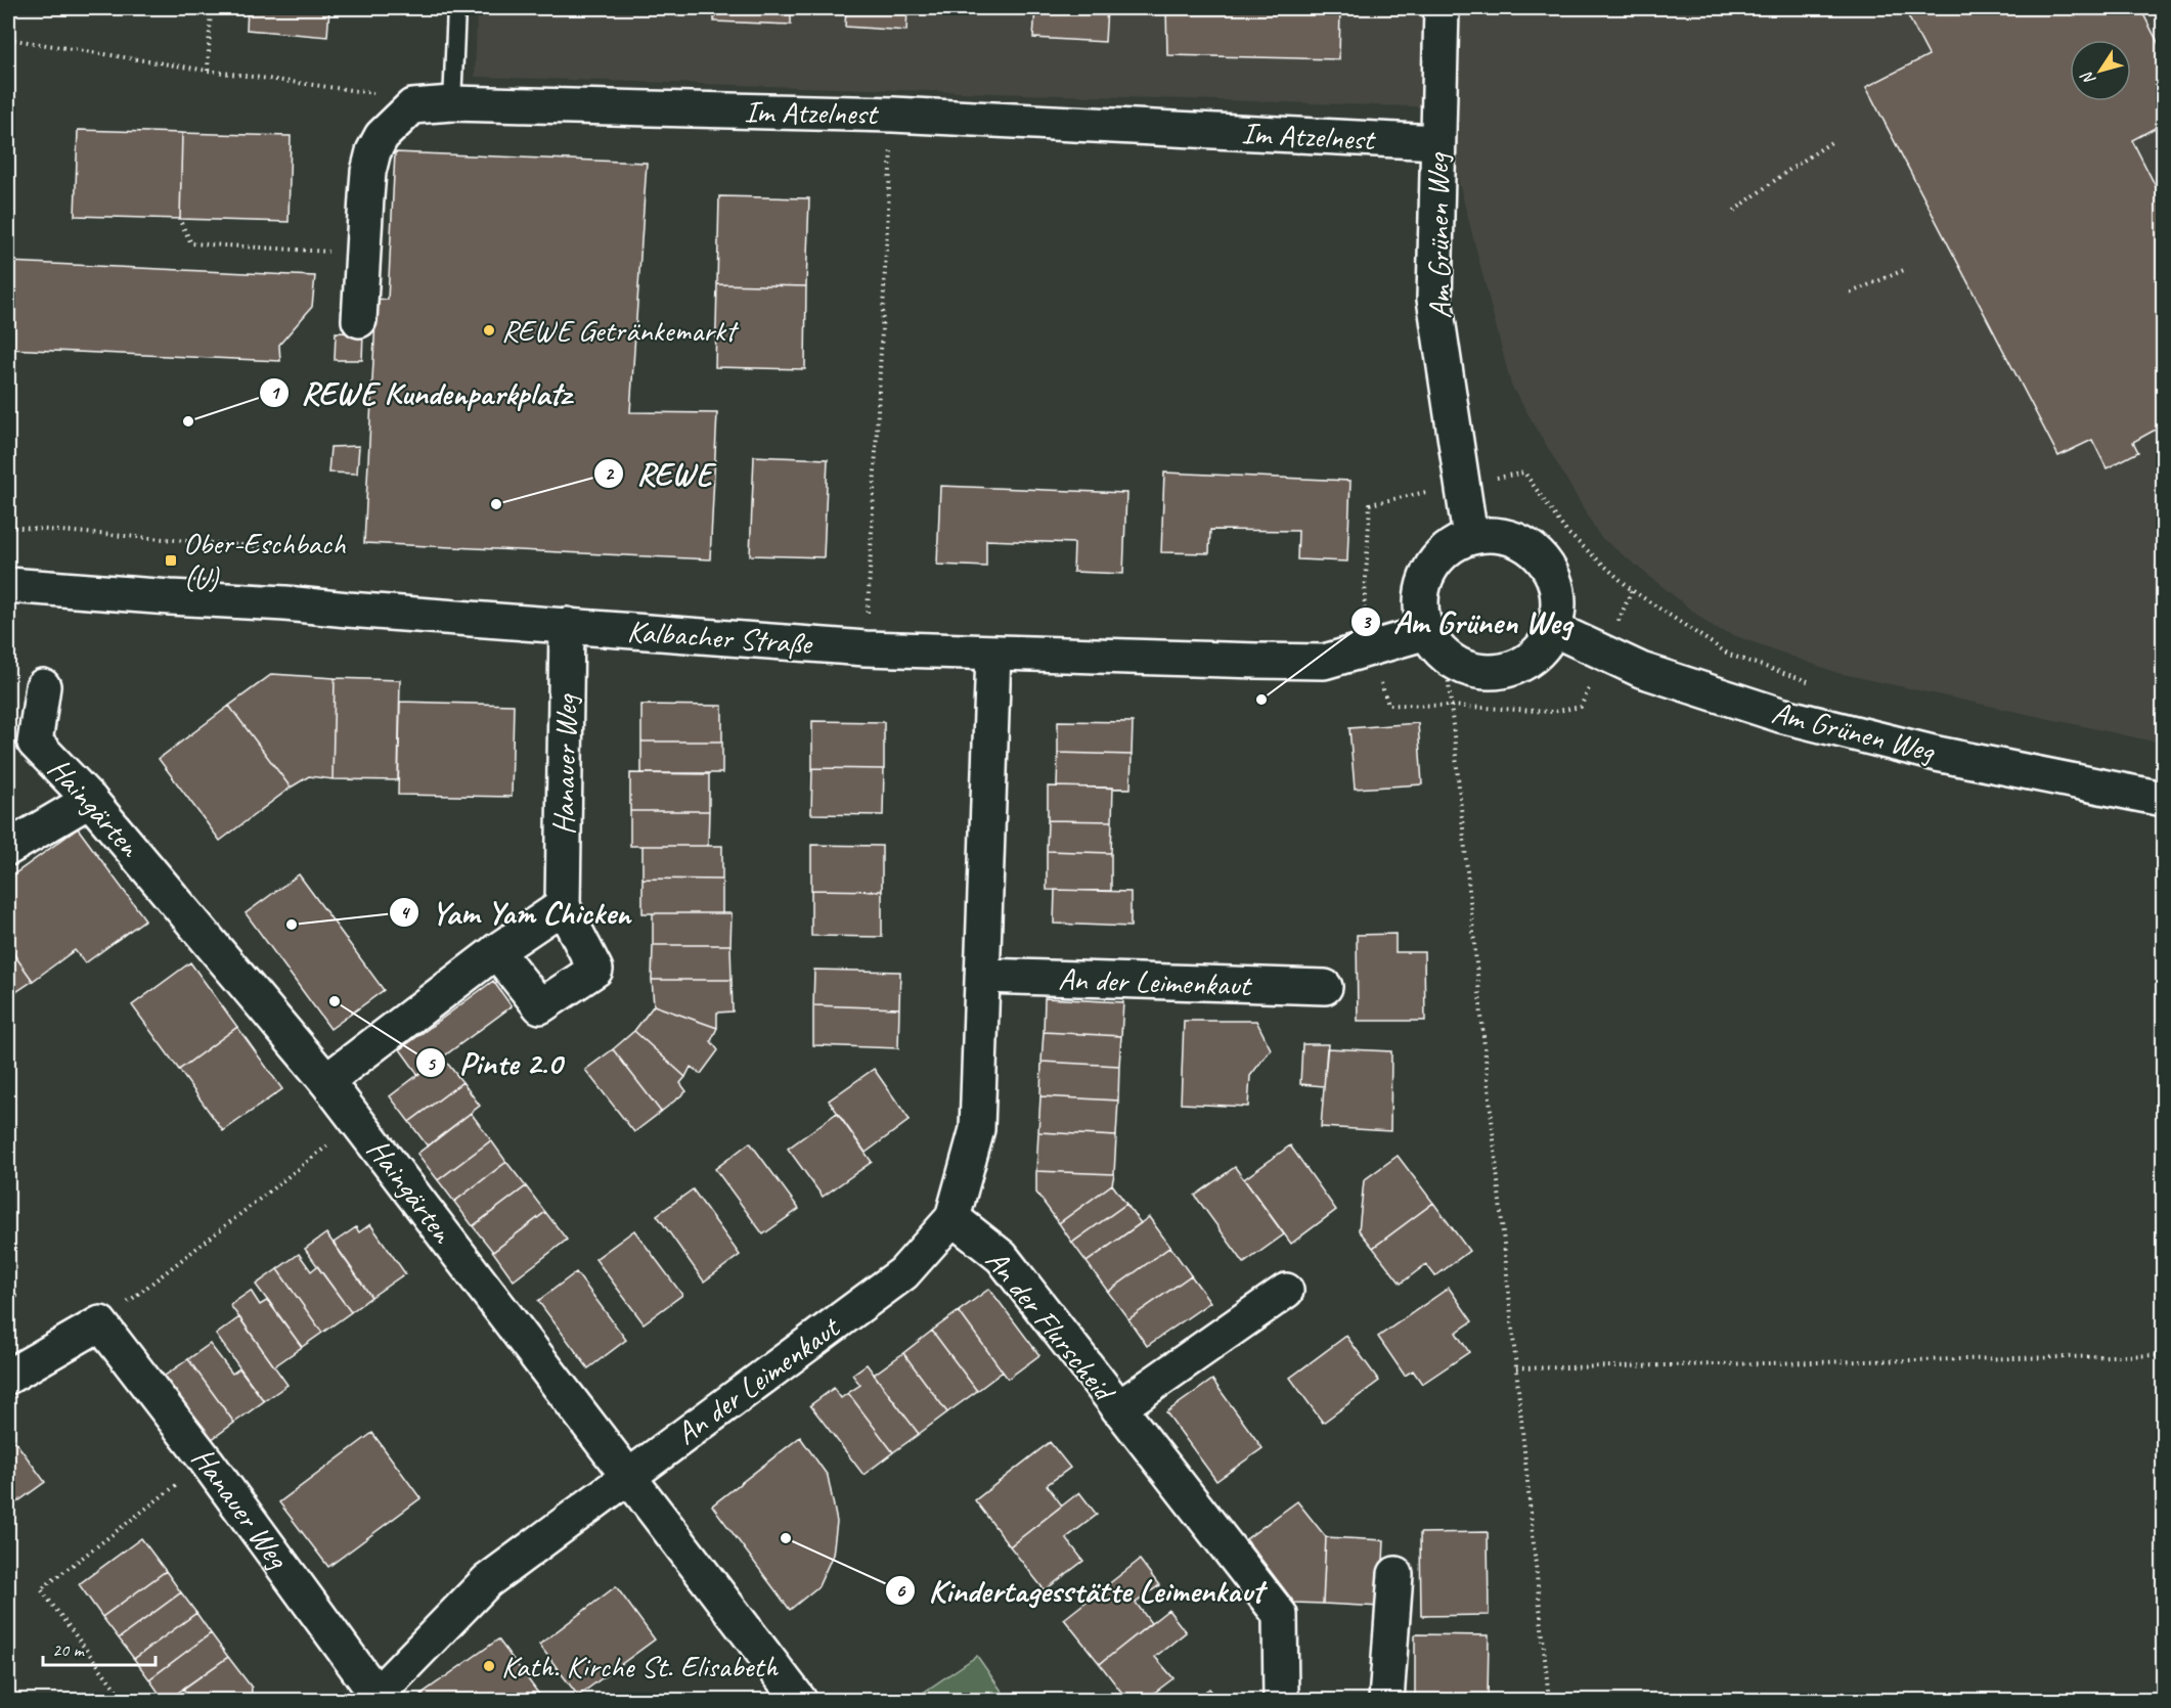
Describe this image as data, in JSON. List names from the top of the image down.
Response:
{
  "streets": {
    "street": [
      "Im Atzelnest",
      "Am Grünen Weg",
      "Kalbacher Straße",
      "Hanauer Weg",
      "Haingärten",
      "An der Leimenkaut",
      "An der Flurscheid"
    ]
  },
  "crossings": [
    ["Im Atzelnest", "Am Grünen Weg"],
    ["Am Grünen Weg", "Kalbacher Straße"],
    ["Kalbacher Straße", "Hanauer Weg"],
    ["Kalbacher Straße", "An der Leimenkaut"],
    ["Hanauer Weg", "An der Leimenkaut"],
    ["Haingärten", "An der Leimenkaut"],
    ["An der Leimenkaut", "An der Flurscheid"]
  ],
  "places": {
    "other": [
      "REWE Getränkemarkt",
      "REWE Kundenparkplatz",
      "REWE",
      "Am Grünen Weg",
      "Yam Yam Chicken",
      "Pinte 2.0",
      "Kindertagesstätte Leimenkaut",
      "Kath. Kirche St. Elisabeth"
    ],
    "transit": ["Ober-Eschbach (U)"]
  },
  "scale_bar": "20 m",
  "north": "bottom left"
}
